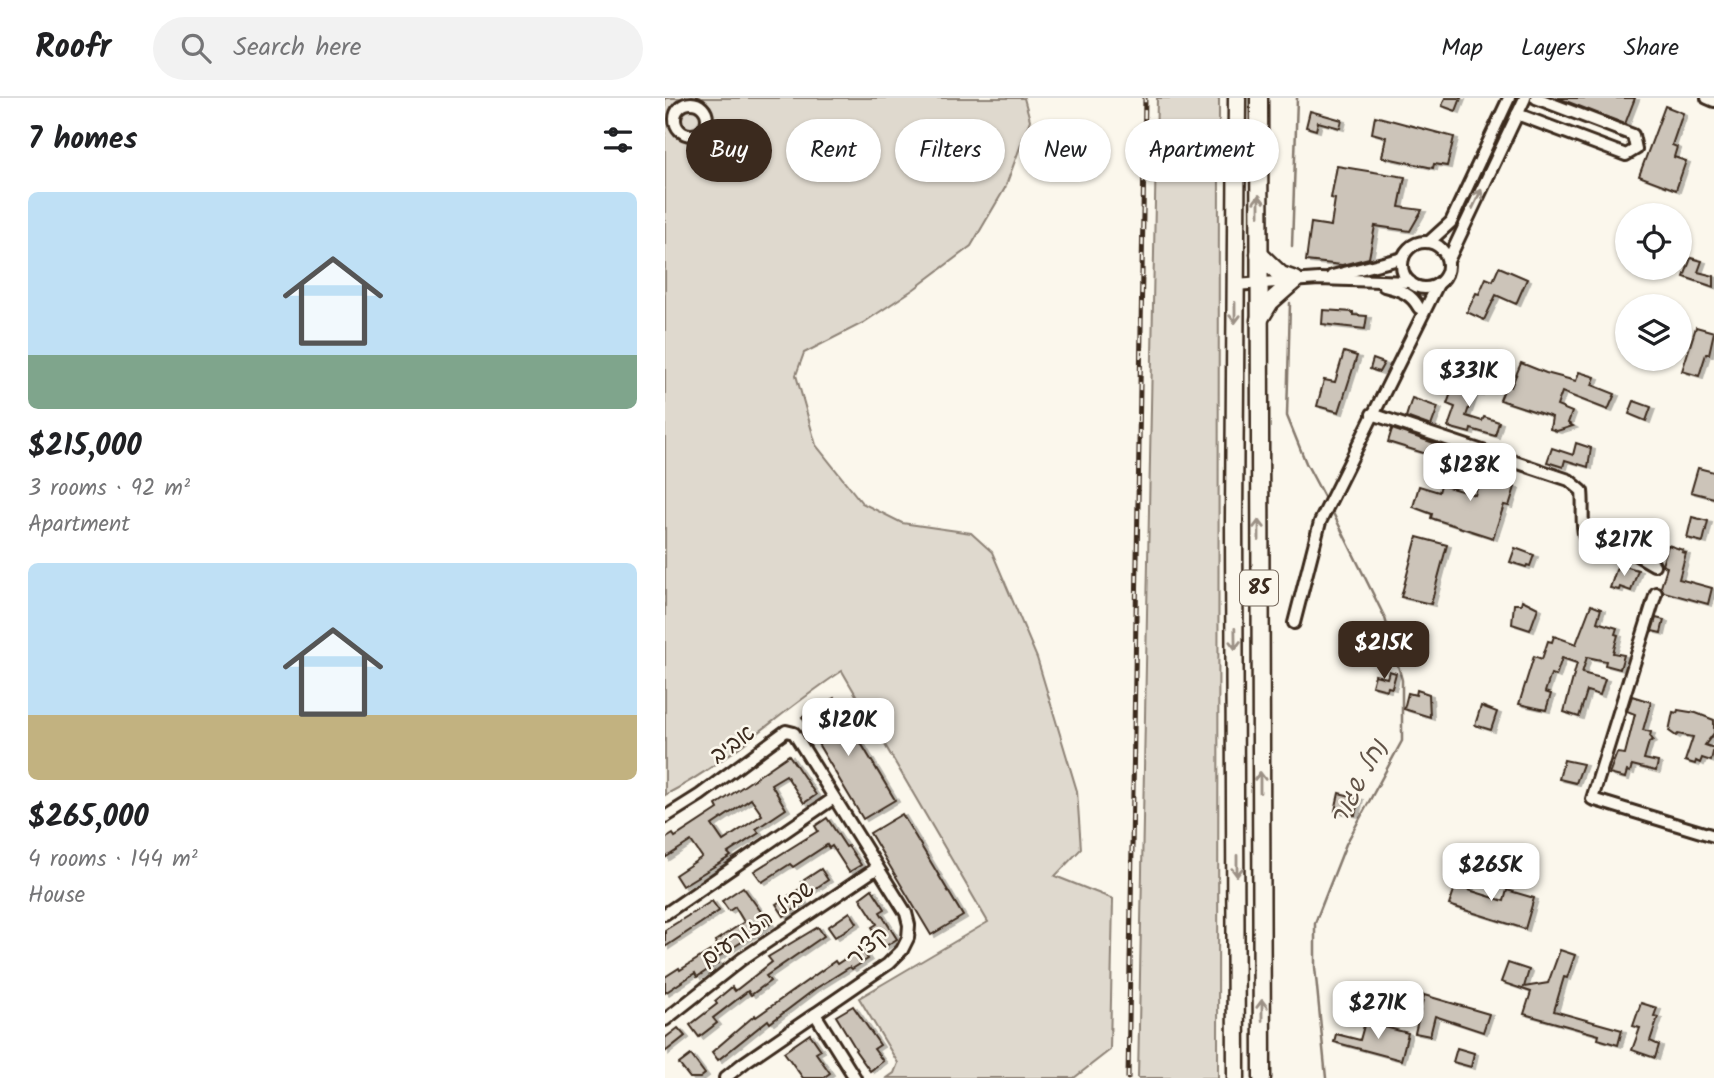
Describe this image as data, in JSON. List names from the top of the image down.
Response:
{
  "streets": {
    "highway": ["85"],
    "street": ["אביב", "שביל הזורעים", "קציר"]
  },
  "crossings": [
    ["אביב", "קציר"],
    ["שביל הזורעים", "קציר"]
  ],
  "water": ["נחל שגור"],
  "page": {
    "header": "Roofr",
    "search": "Search here",
    "nav": ["Map", "Layers", "Share"],
    "heading": "7 homes",
    "chip": [
      "Buy",
      "Rent",
      "Filters",
      "New",
      "Apartment"
    ],
    "list": [
      {
        "name": "$215,000",
        "note": "3 rooms · 92 m² · Apartment"
      },
      {
        "name": "$265,000",
        "note": "4 rooms · 144 m² · House"
      }
    ],
    "price": [
      "$331K",
      "$128K",
      "$217K",
      "$215K",
      "$120K",
      "$265K",
      "$271K"
    ]
  }
}
